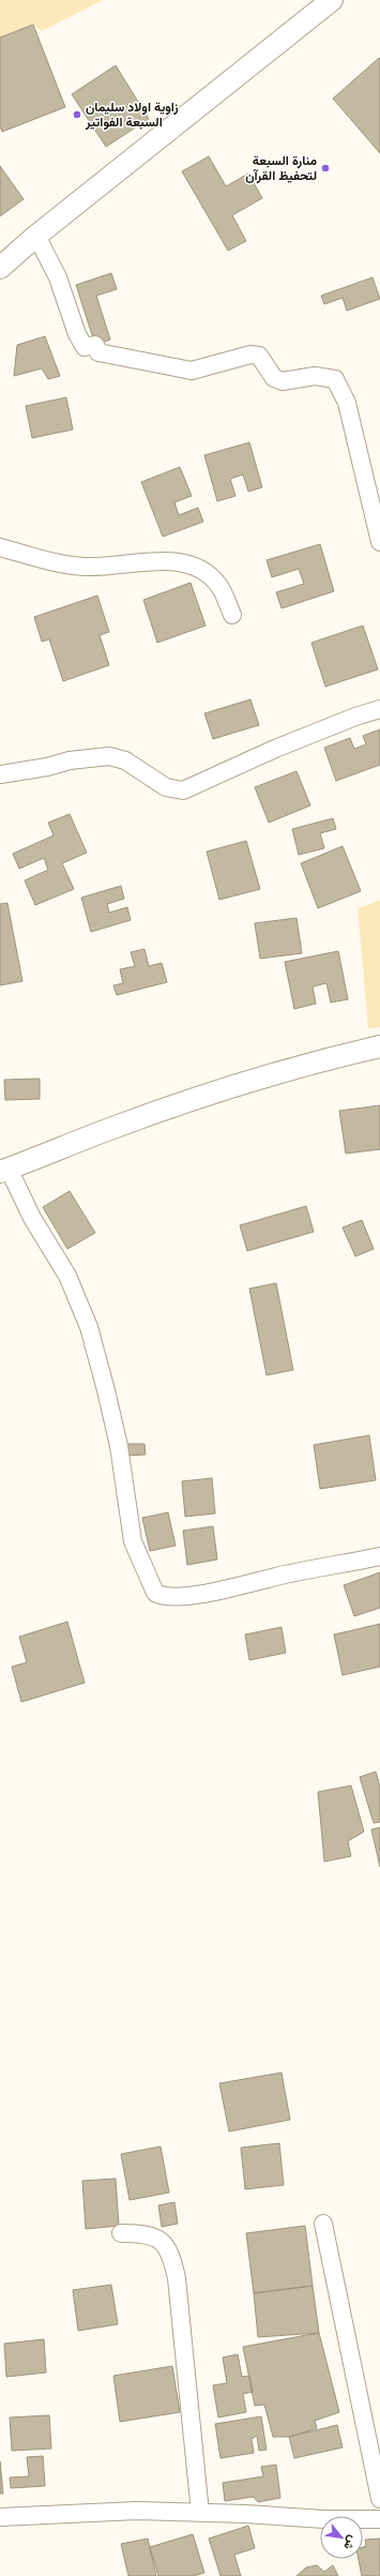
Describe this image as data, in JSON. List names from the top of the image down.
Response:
{
  "places": ["زاوية اولاد سليمان السبعة الفواتير", "منارة السبعة لتحفيظ القرآن"],
  "north": "bottom right"
}
